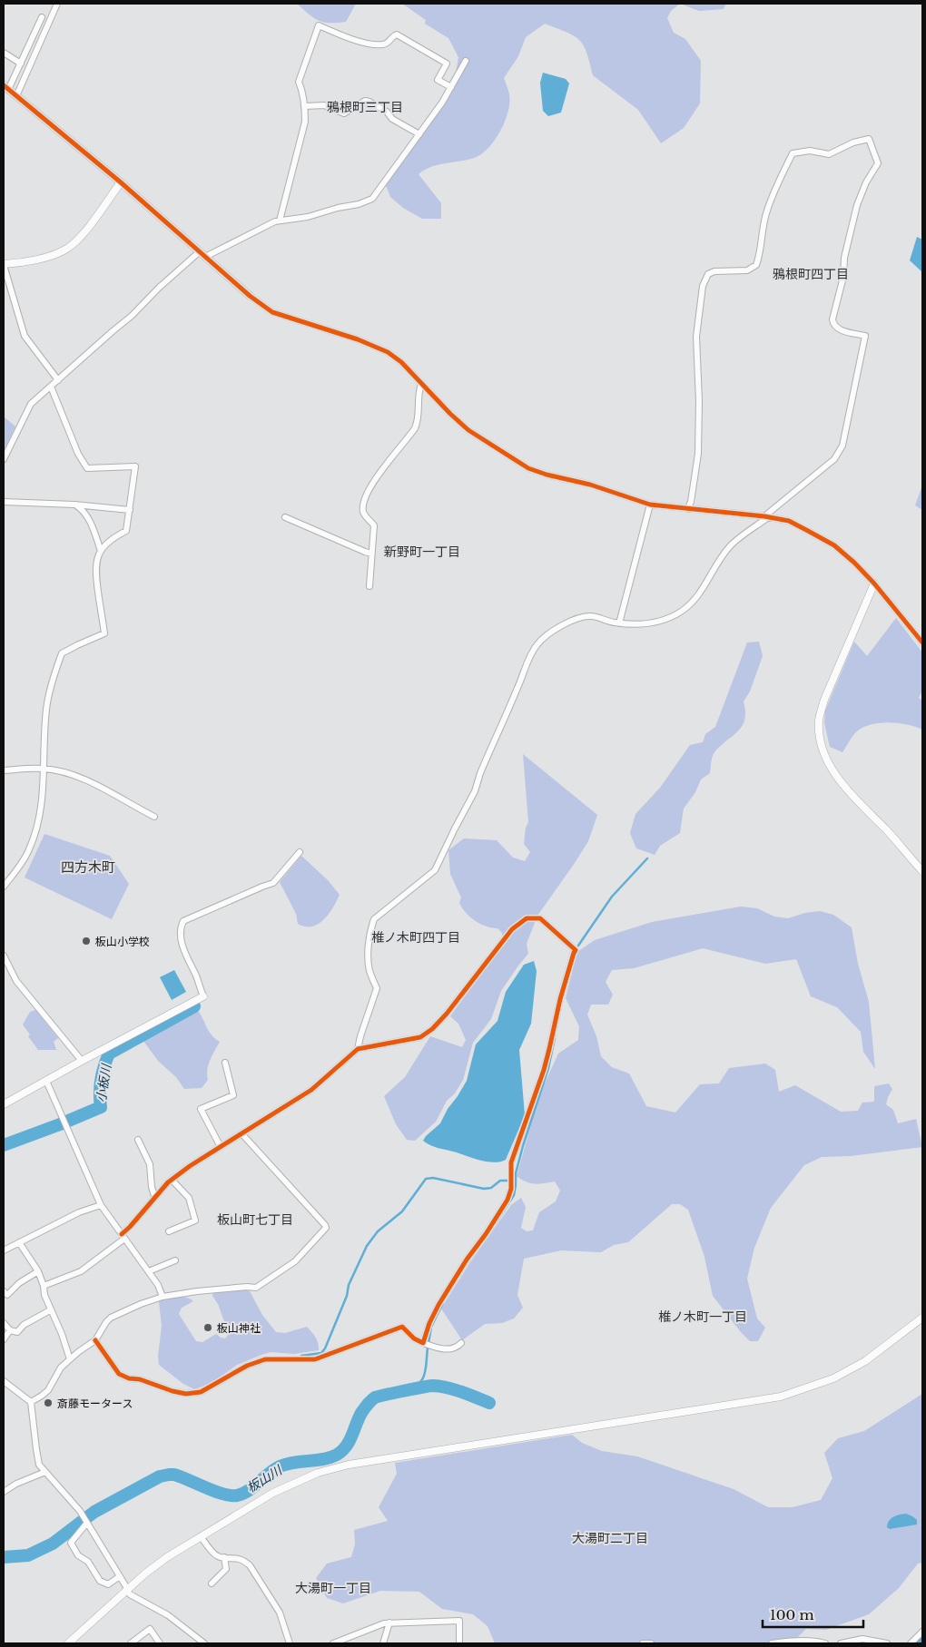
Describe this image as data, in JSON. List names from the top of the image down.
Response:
{
  "districts": [
    "鴉根町三丁目",
    "鴉根町四丁目",
    "新野町一丁目",
    "四方木町",
    "椎ノ木町四丁目",
    "板山町七丁目",
    "椎ノ木町一丁目",
    "大湯町二丁目",
    "大湯町一丁目"
  ],
  "water": ["小板川", "板山川"],
  "places": ["板山小学校", "板山神社", "斎藤モータース"],
  "scale_bar": "100 m"
}
